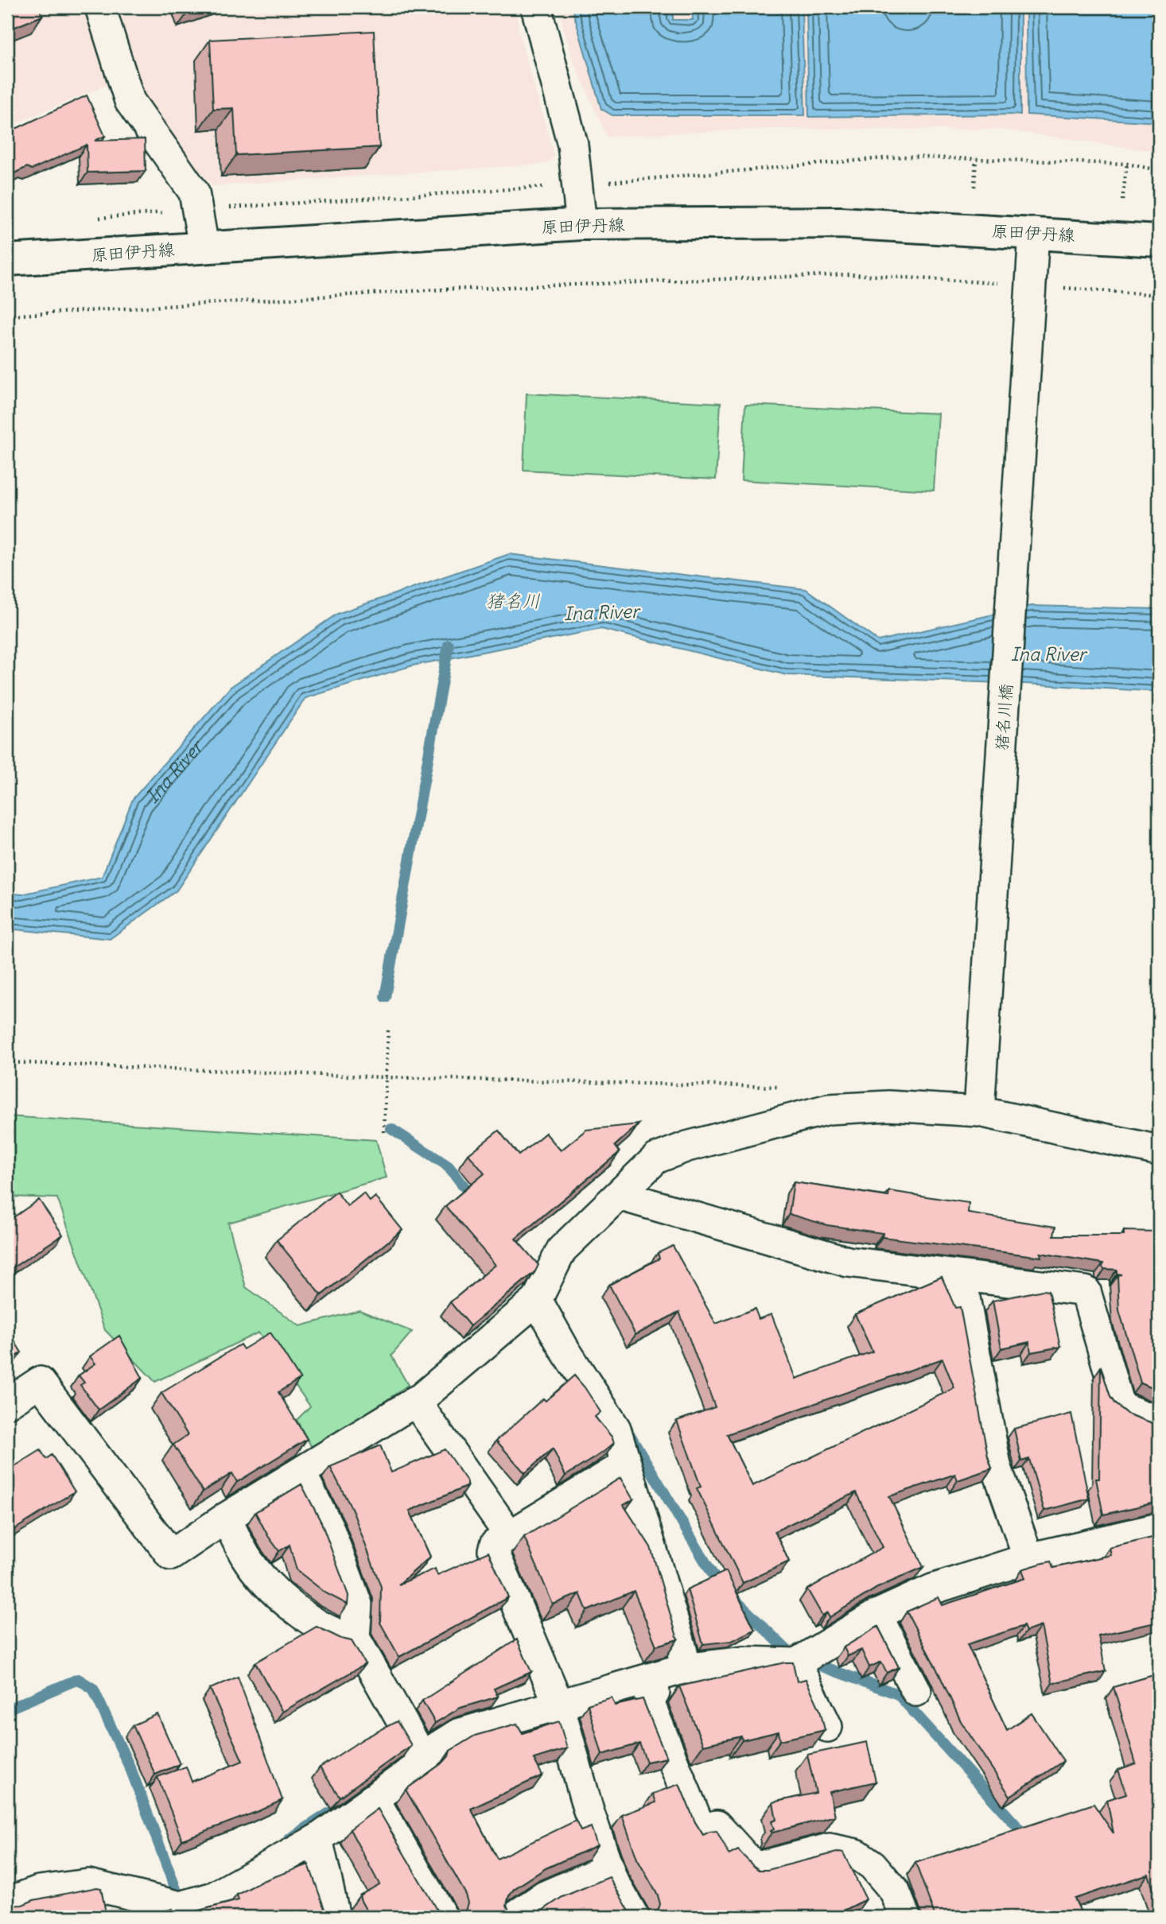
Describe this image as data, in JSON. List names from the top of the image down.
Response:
{
  "streets": {
    "street": ["原田伊丹線", "猪名川橋"]
  },
  "crossings": [
    ["原田伊丹線", "猪名川橋"]
  ],
  "water": ["猪名川", "Ina River"]
}
